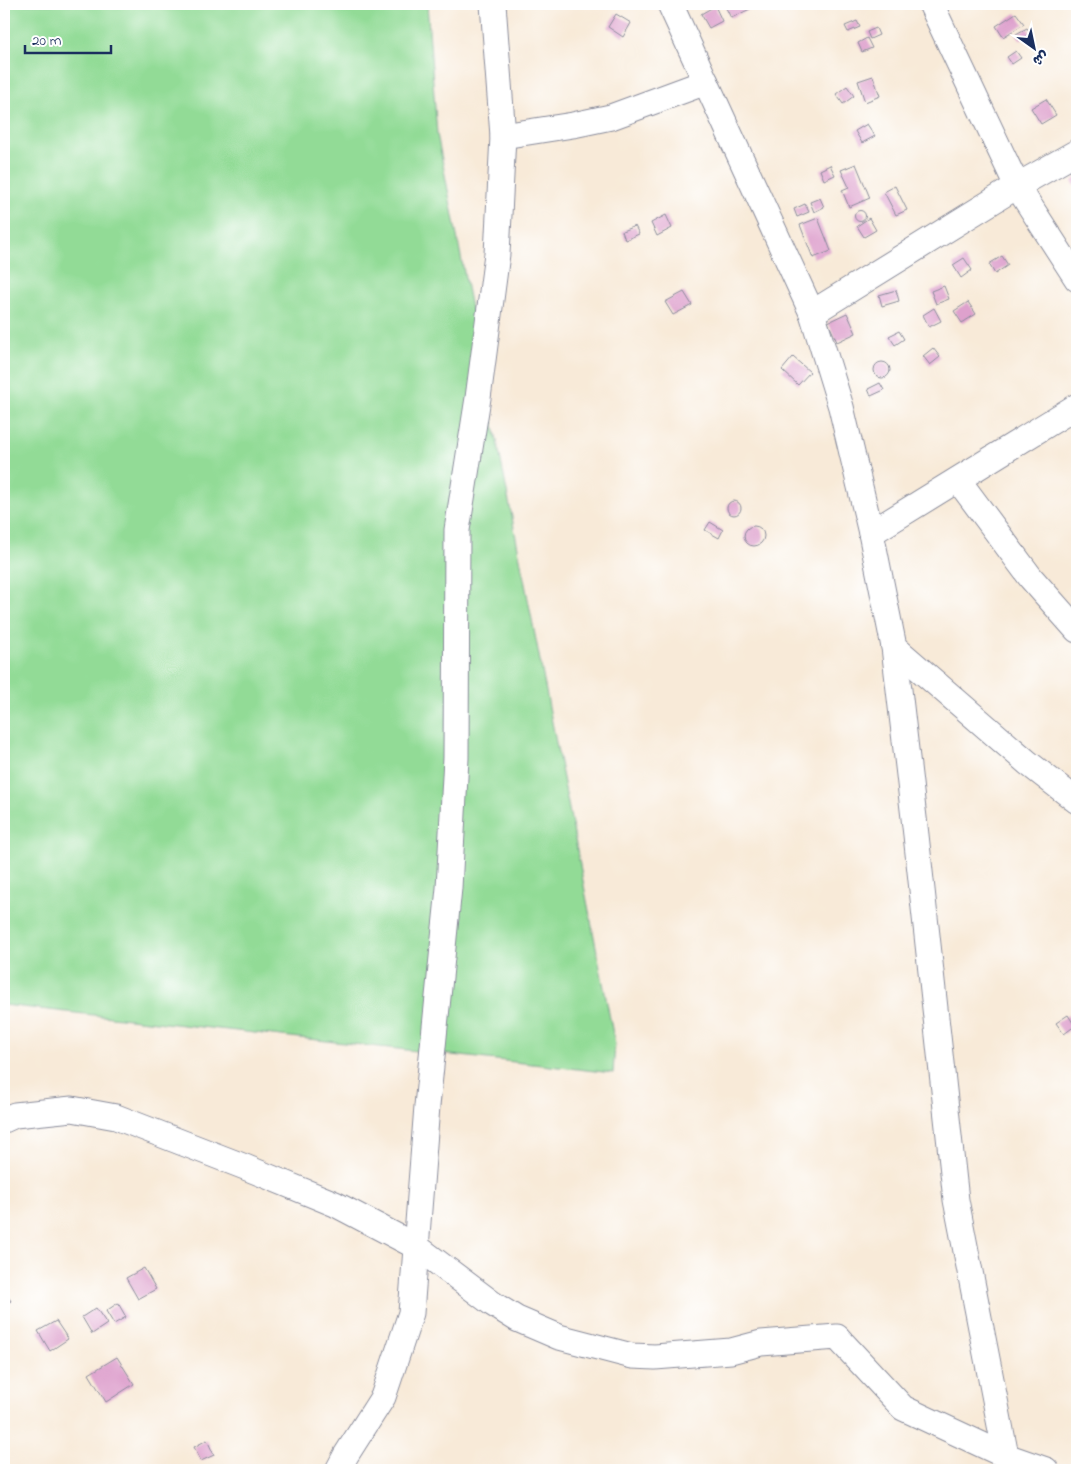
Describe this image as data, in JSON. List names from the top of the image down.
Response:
{
  "scale_bar": "20 m",
  "north": "bottom right"
}
